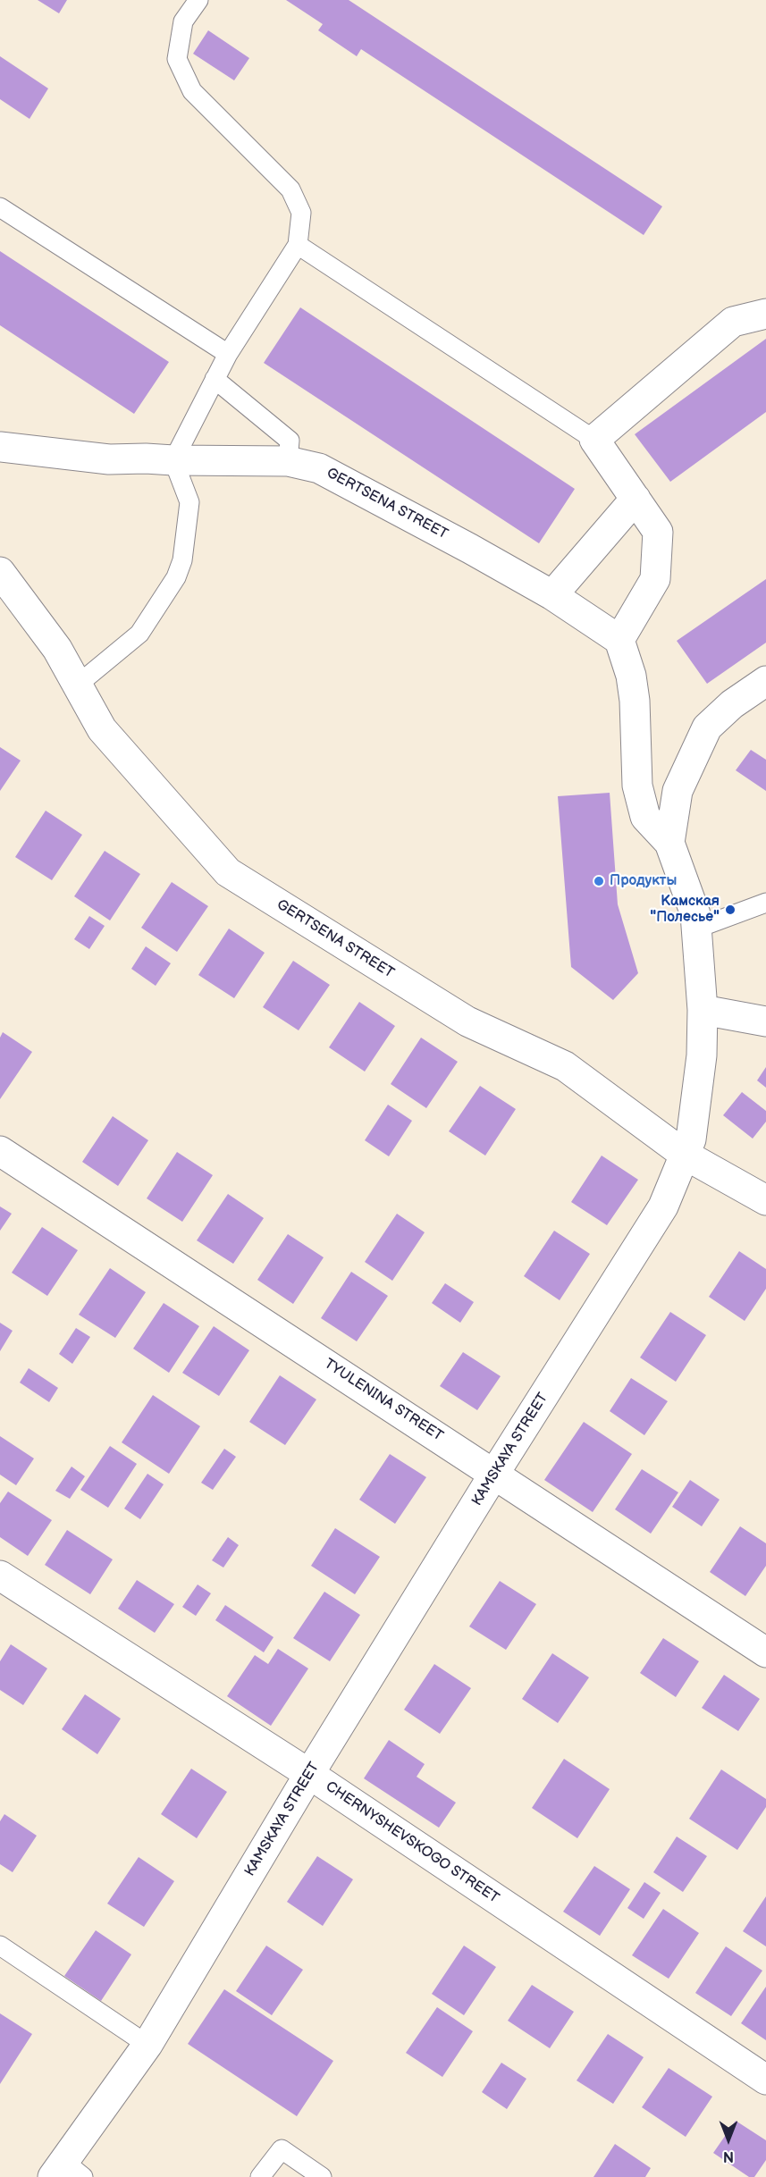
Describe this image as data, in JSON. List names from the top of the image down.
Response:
{
  "streets": {
    "street": [
      "GERTSENA STREET",
      "TYULENINA STREET",
      "KAMSKAYA STREET",
      "CHERNYSHEVSKOGO STREET"
    ]
  },
  "crossings": [
    ["GERTSENA STREET", "KAMSKAYA STREET"],
    ["TYULENINA STREET", "KAMSKAYA STREET"],
    ["KAMSKAYA STREET", "CHERNYSHEVSKOGO STREET"]
  ],
  "places": ["Продукты", "Камская \"Полесье\""],
  "north": "bottom"
}
